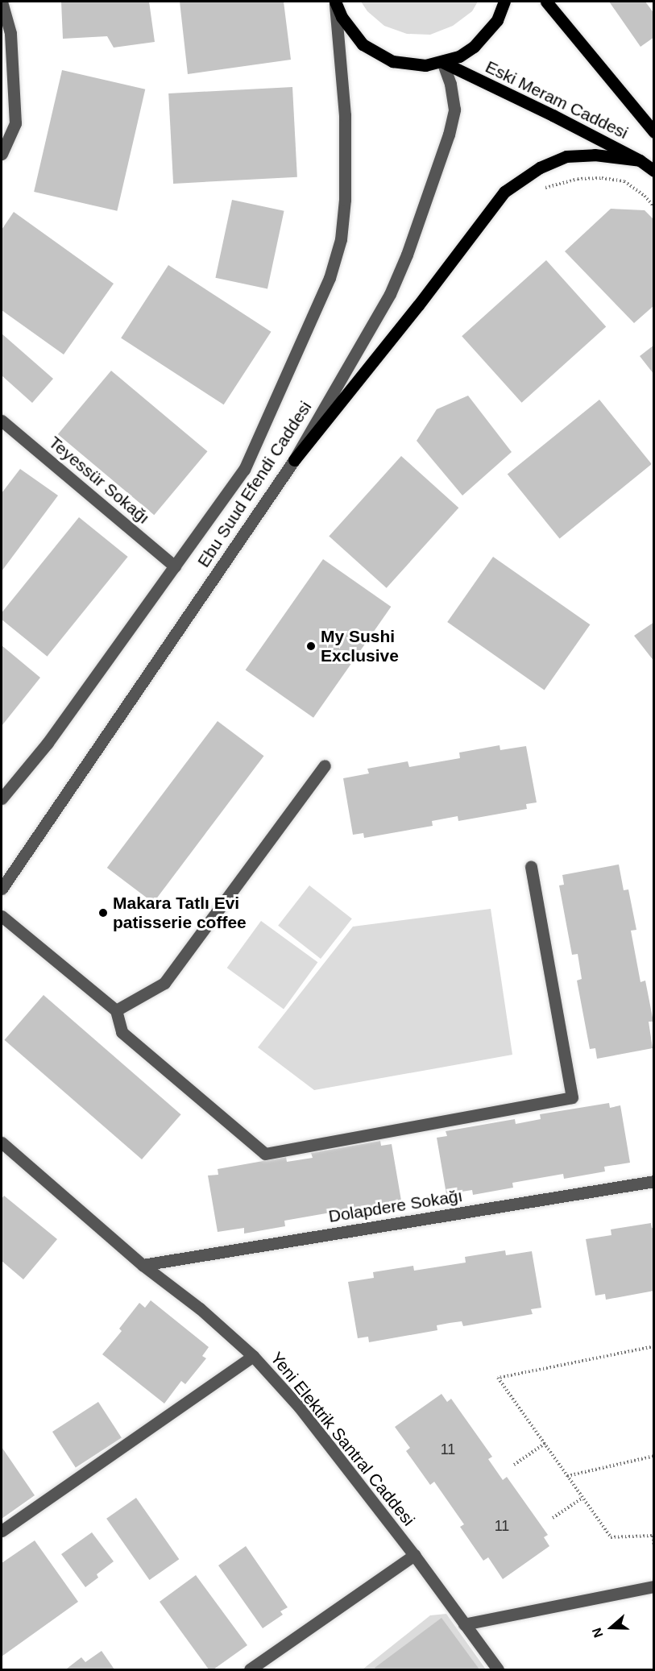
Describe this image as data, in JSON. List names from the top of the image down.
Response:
{
  "streets": {
    "main road": ["Eski Meram Caddesi"],
    "street": [
      "Teyessür Sokağı",
      "Ebu Suud Efendi Caddesi",
      "Dolapdere Sokağı",
      "Yeni Elektrik Santral Caddesi"
    ]
  },
  "crossings": [
    ["Eski Meram Caddesi", "Ebu Suud Efendi Caddesi"],
    ["Teyessür Sokağı", "Ebu Suud Efendi Caddesi"],
    ["Dolapdere Sokağı", "Yeni Elektrik Santral Caddesi"]
  ],
  "places": ["My Sushi Exclusive", "Makara Tatlı Evi patisserie coffee"],
  "house_numbers": ["11", "11"],
  "north": "left"
}
